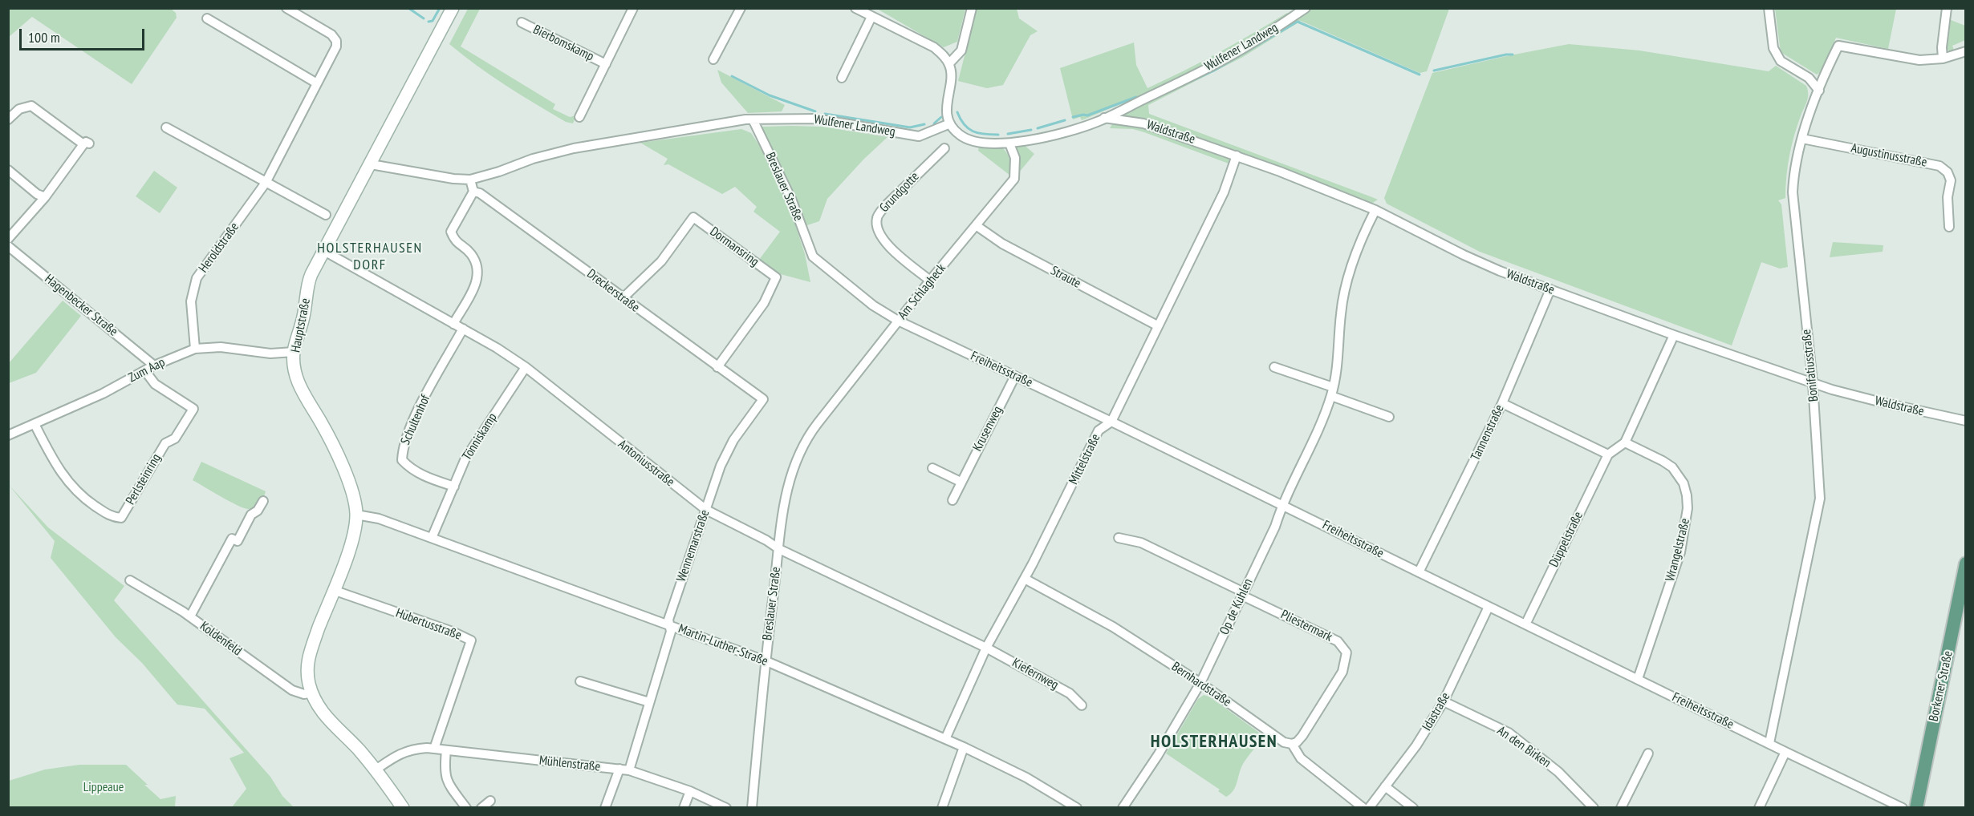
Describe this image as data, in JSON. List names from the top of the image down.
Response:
{
  "streets": {
    "main road": ["Hauptstraße", "Borkener Straße"],
    "street": [
      "Bierbomskamp",
      "Wulfener Landweg",
      "Waldstraße",
      "Augustinusstraße",
      "Breslauer Straße",
      "Grundgotte",
      "Dormansring",
      "Heroldstraße",
      "Straute",
      "Dreckerstraße",
      "Am Schlagheck",
      "Hagenbecker Straße",
      "Bonifatiusstraße",
      "Freiheitsstraße",
      "Zum Aap",
      "Schultenhof",
      "Krusenweg",
      "Tannenstraße",
      "Tönniskamp",
      "Mittelstraße",
      "Antoniusstraße",
      "Perlsteinring",
      "Düppelstraße",
      "Wennemarstraße",
      "Wrangelstraße",
      "Op de Kuhlen",
      "Hubertusstraße",
      "Pliestermark",
      "Koldenfeld",
      "Martin-Luther-Straße",
      "Kiefernweg",
      "Bernhardstraße",
      "Idastraße",
      "An den Birken",
      "Mühlenstraße"
    ]
  },
  "crossings": [
    ["Wulfener Landweg", "Waldstraße"],
    ["Wulfener Landweg", "Breslauer Straße"],
    ["Wulfener Landweg", "Am Schlagheck"],
    ["Wulfener Landweg", "Hauptstraße"],
    ["Waldstraße", "Bonifatiusstraße"],
    ["Waldstraße", "Tannenstraße"],
    ["Waldstraße", "Mittelstraße"],
    ["Waldstraße", "Op de Kuhlen"],
    ["Augustinusstraße", "Bonifatiusstraße"],
    ["Breslauer Straße", "Am Schlagheck"],
    ["Breslauer Straße", "Freiheitsstraße"],
    ["Breslauer Straße", "Antoniusstraße"],
    ["Breslauer Straße", "Martin-Luther-Straße"],
    ["Grundgotte", "Am Schlagheck"],
    ["Dormansring", "Dreckerstraße"],
    ["Heroldstraße", "Zum Aap"],
    ["Straute", "Am Schlagheck"],
    ["Straute", "Mittelstraße"],
    ["Dreckerstraße", "Wennemarstraße"],
    ["Am Schlagheck", "Freiheitsstraße"],
    ["Hagenbecker Straße", "Zum Aap"],
    ["Hauptstraße", "Zum Aap"],
    ["Hauptstraße", "Antoniusstraße"],
    ["Hauptstraße", "Hubertusstraße"],
    ["Hauptstraße", "Koldenfeld"],
    ["Hauptstraße", "Martin-Luther-Straße"],
    ["Hauptstraße", "Mühlenstraße"],
    ["Bonifatiusstraße", "Freiheitsstraße"],
    ["Freiheitsstraße", "Krusenweg"],
    ["Freiheitsstraße", "Tannenstraße"],
    ["Freiheitsstraße", "Mittelstraße"],
    ["Freiheitsstraße", "Düppelstraße"],
    ["Freiheitsstraße", "Wrangelstraße"],
    ["Freiheitsstraße", "Op de Kuhlen"],
    ["Freiheitsstraße", "Idastraße"],
    ["Zum Aap", "Perlsteinring"],
    ["Schultenhof", "Tönniskamp"],
    ["Schultenhof", "Antoniusstraße"],
    ["Tönniskamp", "Antoniusstraße"],
    ["Tönniskamp", "Martin-Luther-Straße"],
    ["Mittelstraße", "Antoniusstraße"],
    ["Mittelstraße", "Martin-Luther-Straße"],
    ["Mittelstraße", "Kiefernweg"],
    ["Mittelstraße", "Bernhardstraße"],
    ["Antoniusstraße", "Wennemarstraße"],
    ["Antoniusstraße", "Kiefernweg"],
    ["Wennemarstraße", "Martin-Luther-Straße"],
    ["Wennemarstraße", "Mühlenstraße"],
    ["Op de Kuhlen", "Pliestermark"],
    ["Op de Kuhlen", "Bernhardstraße"],
    ["Hubertusstraße", "Mühlenstraße"],
    ["Pliestermark", "Bernhardstraße"],
    ["Idastraße", "An den Birken"]
  ],
  "districts": ["HOLSTERHAUSEN DORF", "HOLSTERHAUSEN"],
  "parks": ["Lippeaue"],
  "scale_bar": "100 m"
}
